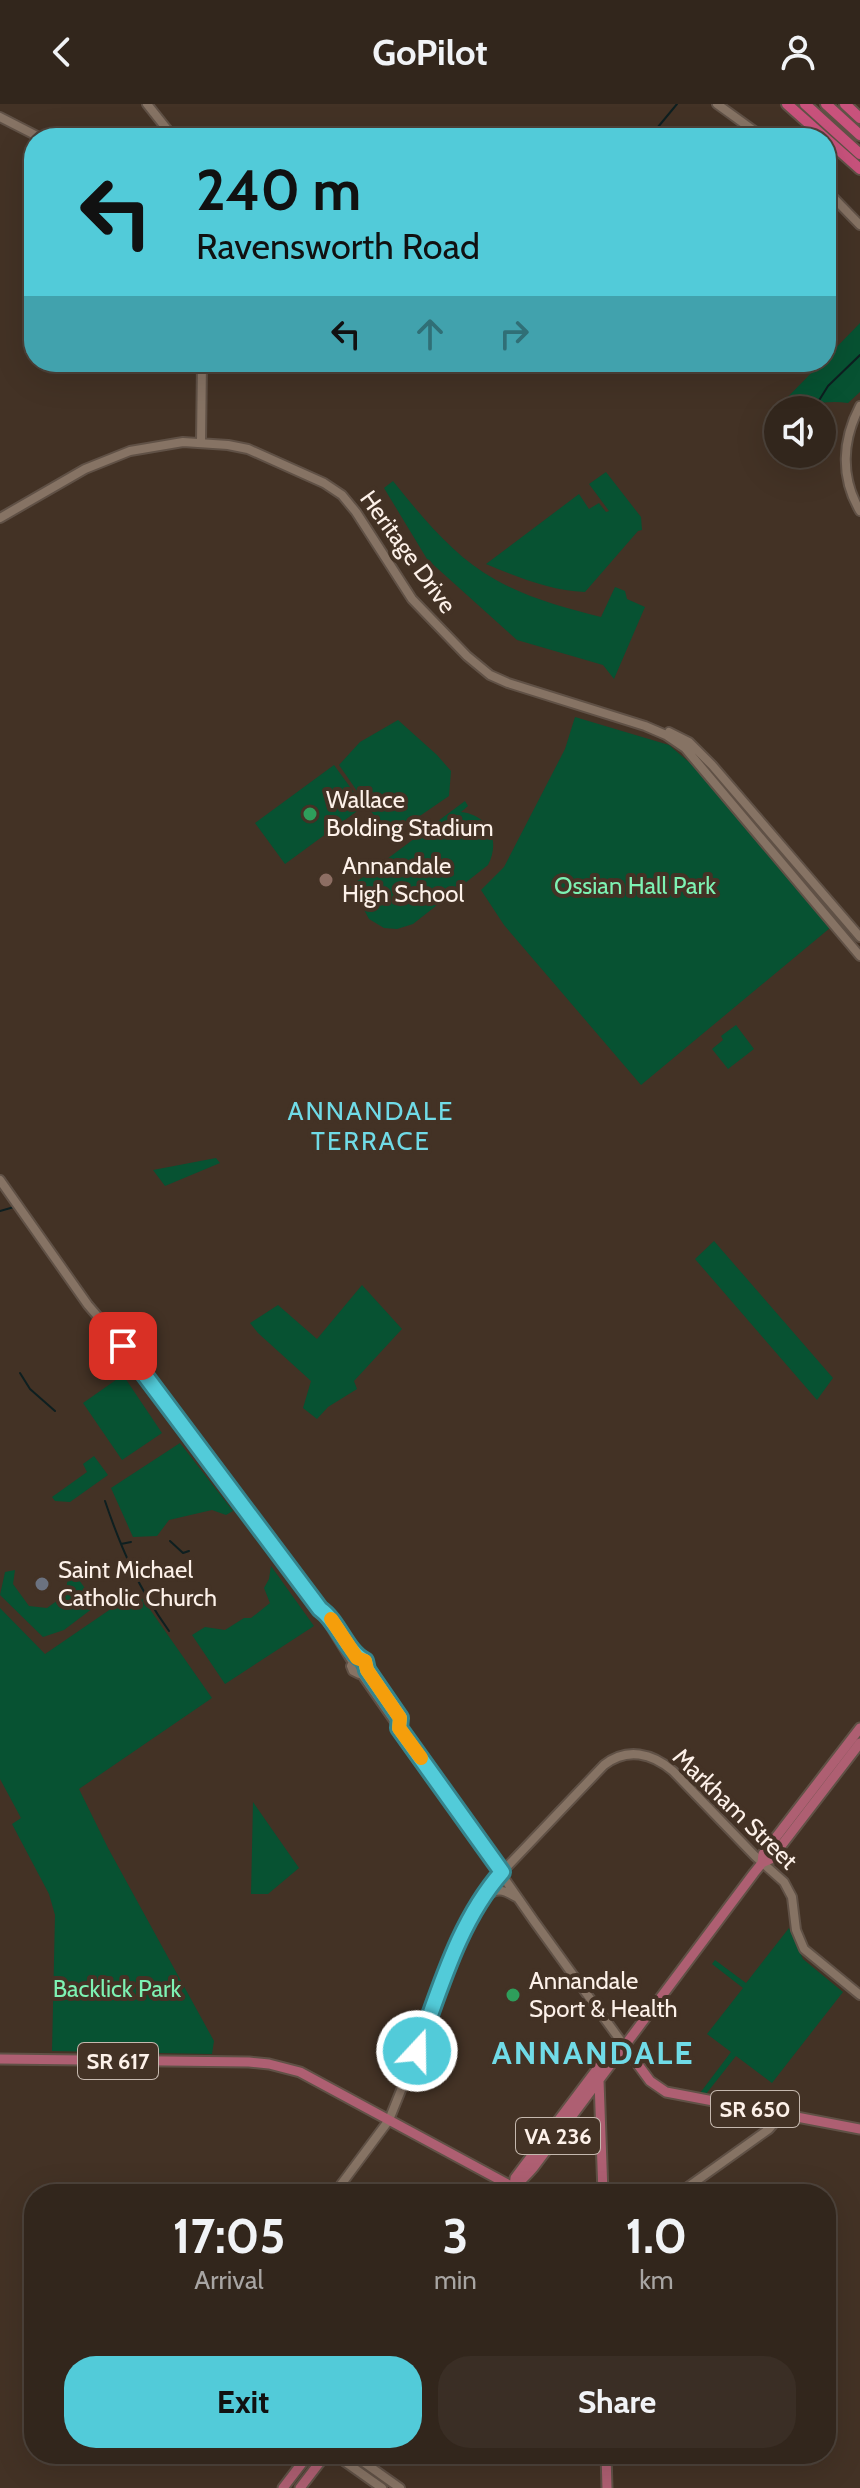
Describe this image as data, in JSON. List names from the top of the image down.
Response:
{
  "streets": {
    "main road": ["SR 617", "SR 650", "VA 236"],
    "street": ["Heritage Drive", "Markham Street"]
  },
  "crossings": [
    ["Markham Street", "VA 236"],
    ["SR 650", "VA 236"]
  ],
  "districts": ["ANNANDALE TERRACE", "ANNANDALE"],
  "parks": ["Ossian Hall Park", "Backlick Park"],
  "places": [
    "Wallace Bolding Stadium",
    "Annandale High School",
    "Saint Michael Catholic Church",
    "Annandale Sport & Health"
  ],
  "page": {
    "header": "GoPilot",
    "turn": ["240 m", "Ravensworth Road"],
    "eta": [
      "17:05",
      "Arrival",
      "3",
      "min",
      "1.0",
      "km"
    ],
    "buttons": ["Exit", "Share"]
  }
}
